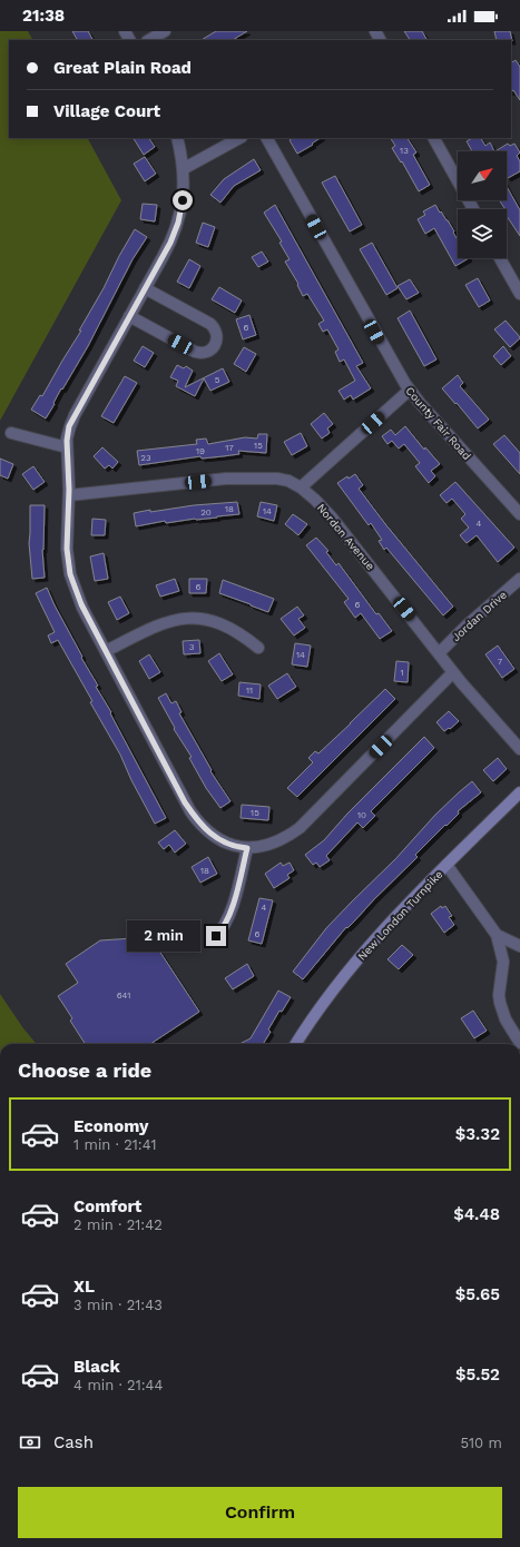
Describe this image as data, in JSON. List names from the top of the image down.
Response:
{
  "streets": {
    "main road": ["New London Turnpike"],
    "street": ["County Fair Road", "Nordon Avenue", "Jordan Drive"]
  },
  "crossings": [
    ["Nordon Avenue", "Jordan Drive"]
  ],
  "house_numbers": [
    "13",
    "6",
    "5",
    "15",
    "17",
    "19",
    "23",
    "18",
    "14",
    "20",
    "4",
    "6",
    "6",
    "3",
    "14",
    "7",
    "1",
    "11",
    "15",
    "10",
    "18",
    "4",
    "6",
    "641"
  ],
  "north": "top right",
  "page": {
    "status": "21:38",
    "banner": ["Great Plain Road", "Village Court"],
    "bubble": "2 min",
    "heading": "Choose a ride",
    "list": [
      {
        "name": "Economy",
        "note": "1 min · 21:41",
        "value": "$3.32"
      },
      {
        "name": "Comfort",
        "note": "2 min · 21:42",
        "value": "$4.48"
      },
      {
        "name": "XL",
        "note": "3 min · 21:43",
        "value": "$5.65"
      },
      {
        "name": "Black",
        "note": "4 min · 21:44",
        "value": "$5.52"
      }
    ],
    "pay": ["Cash", "510 m"],
    "buttons": "Confirm"
  }
}
